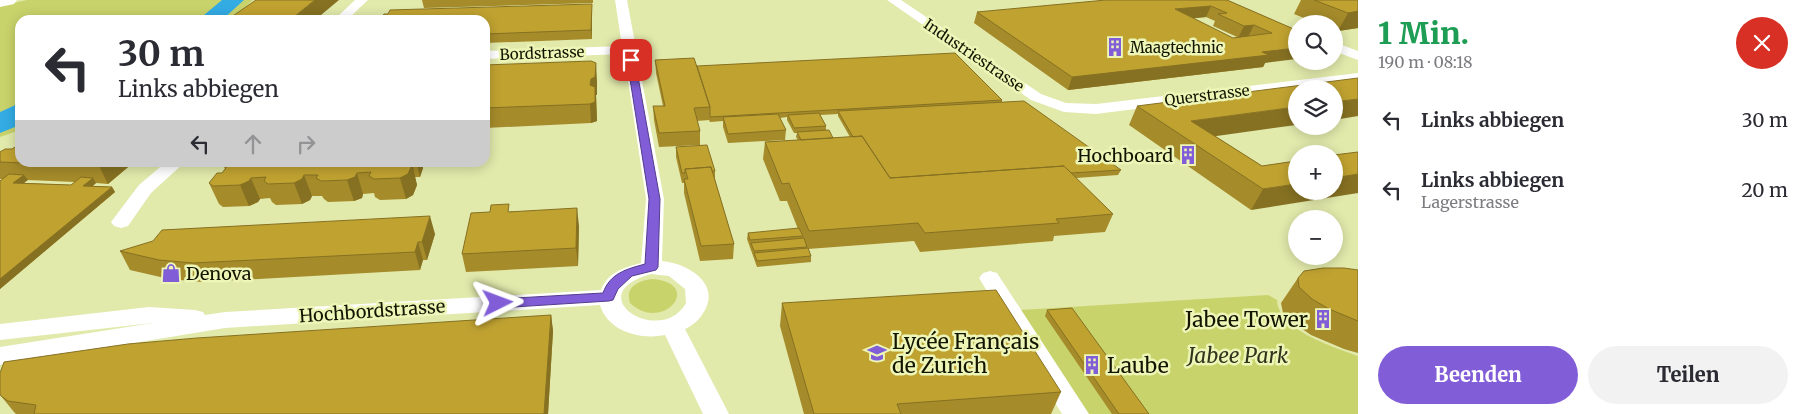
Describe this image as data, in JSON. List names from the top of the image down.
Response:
{
  "streets": {
    "street": [
      "Bordstrasse",
      "Industriestrasse",
      "Querstrasse",
      "Hochbordstrasse"
    ]
  },
  "crossings": [
    ["Industriestrasse", "Querstrasse"]
  ],
  "parks": ["Jabee Park"],
  "places": {
    "building": [
      "Maagtechnic",
      "Hochboard",
      "Jabee Tower",
      "Laube"
    ],
    "shop": ["Denova"],
    "school or university": ["Lycée Français de Zurich"]
  },
  "page": {
    "heading": ["1 Min.", "190 m · 08:18"],
    "map_buttons": ["+", "−"],
    "turn": ["30 m", "Links abbiegen"],
    "list": [
      {
        "name": "Links abbiegen",
        "value": "30 m"
      },
      {
        "name": "Links abbiegen",
        "note": "Lagerstrasse",
        "value": "20 m"
      }
    ],
    "buttons": ["Beenden", "Teilen"]
  }
}
